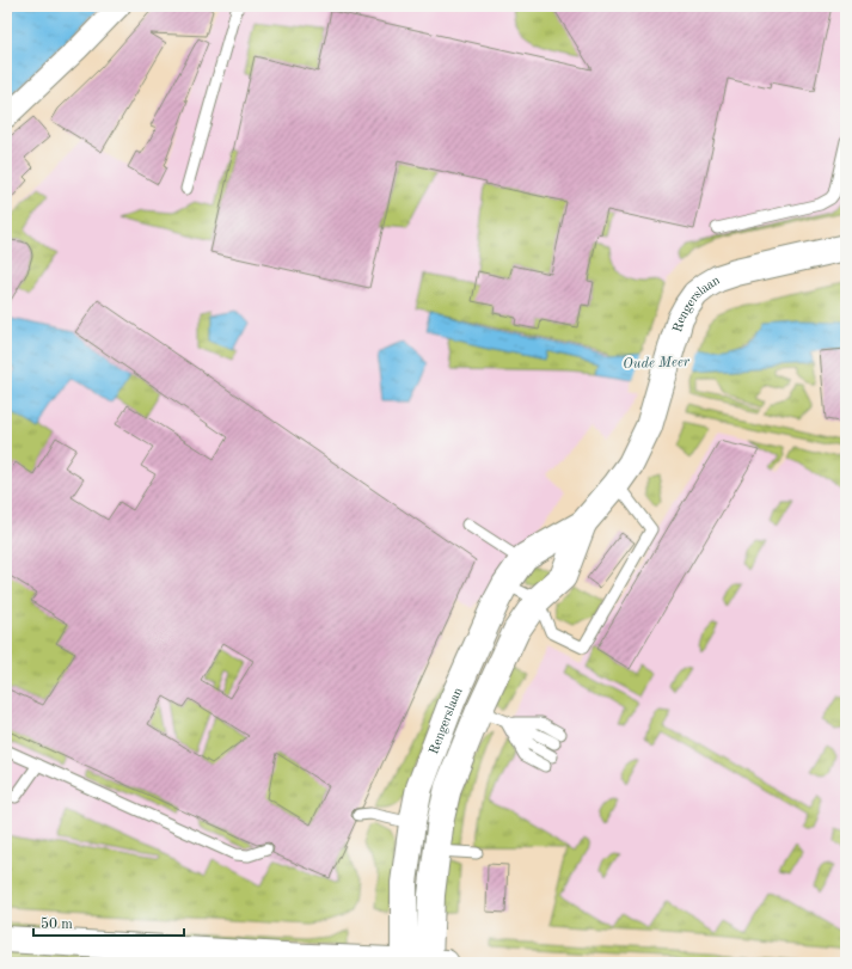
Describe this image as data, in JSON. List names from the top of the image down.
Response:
{
  "streets": {
    "street": ["Rengerslaan"]
  },
  "water": ["Oude Meer"],
  "scale_bar": "50 m"
}
